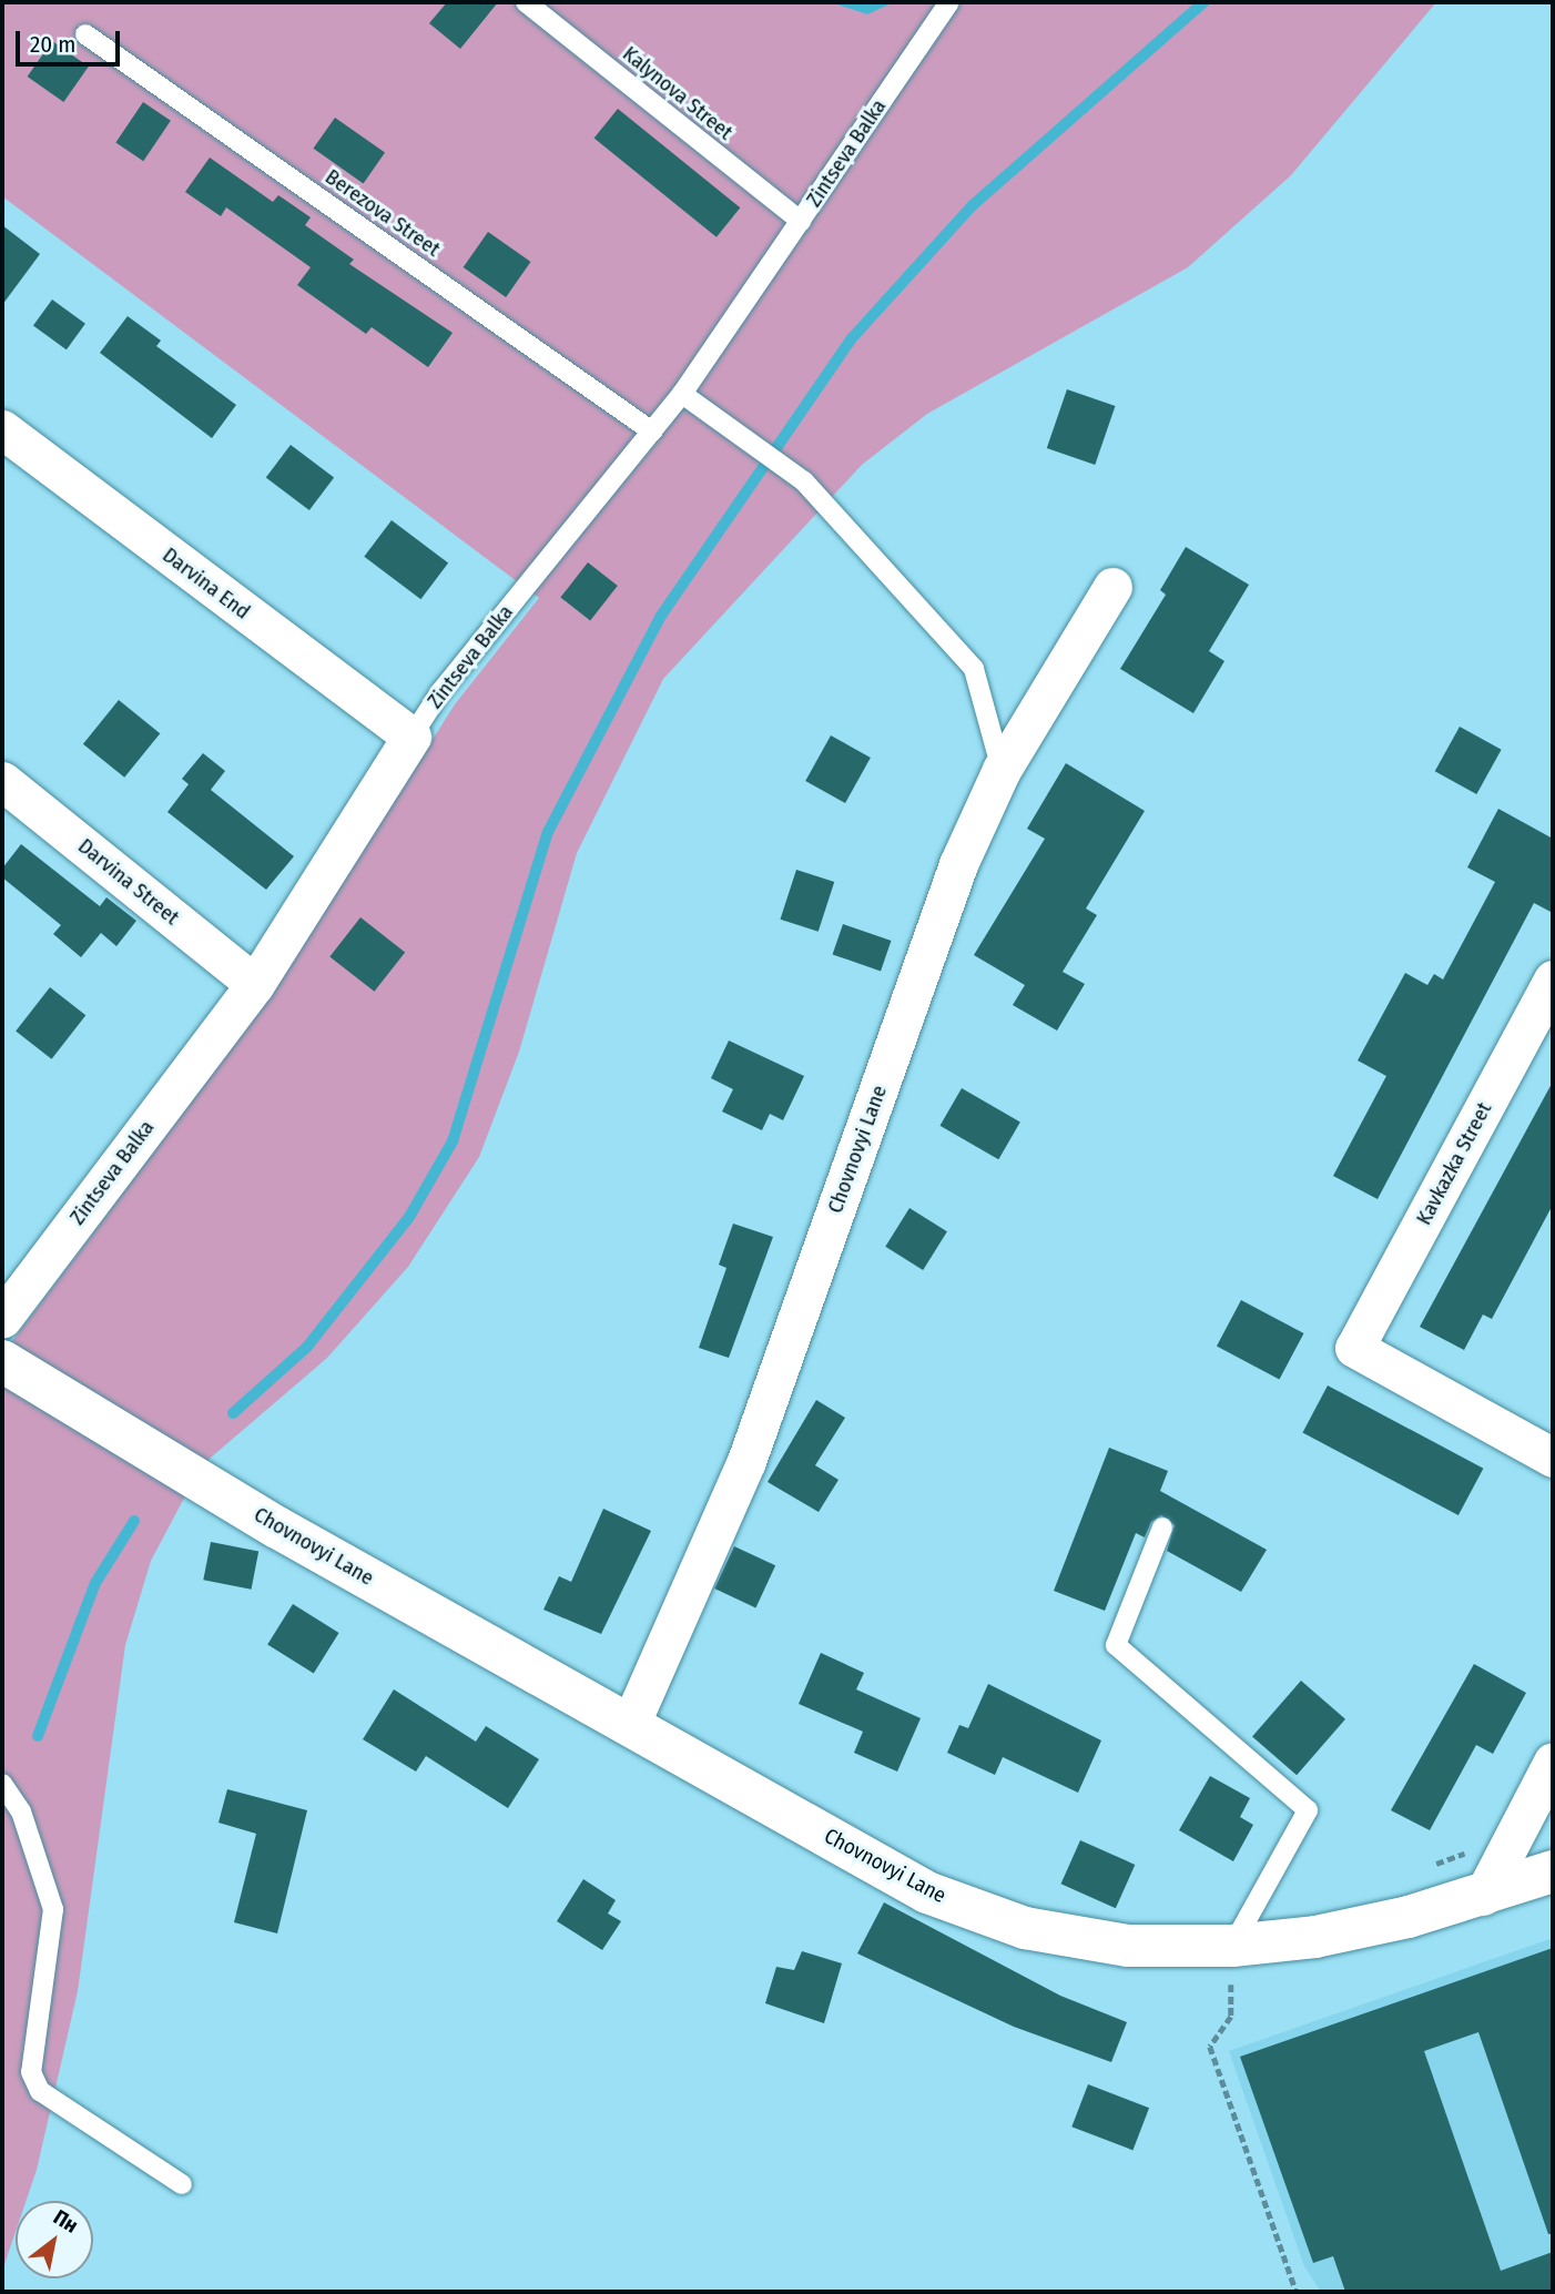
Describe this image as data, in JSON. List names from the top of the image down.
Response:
{
  "streets": {
    "street": [
      "Zintseva Balka",
      "Darvina End",
      "Darvina Street",
      "Chovnovyi Lane",
      "Kavkazka Street"
    ],
    "lane": ["Kalynova Street", "Berezova Street"]
  },
  "crossings": [
    ["Kalynova Street", "Zintseva Balka"],
    ["Zintseva Balka", "Berezova Street"],
    ["Zintseva Balka", "Darvina End"],
    ["Zintseva Balka", "Darvina Street"]
  ],
  "scale_bar": "20 m",
  "north": "top right"
}
